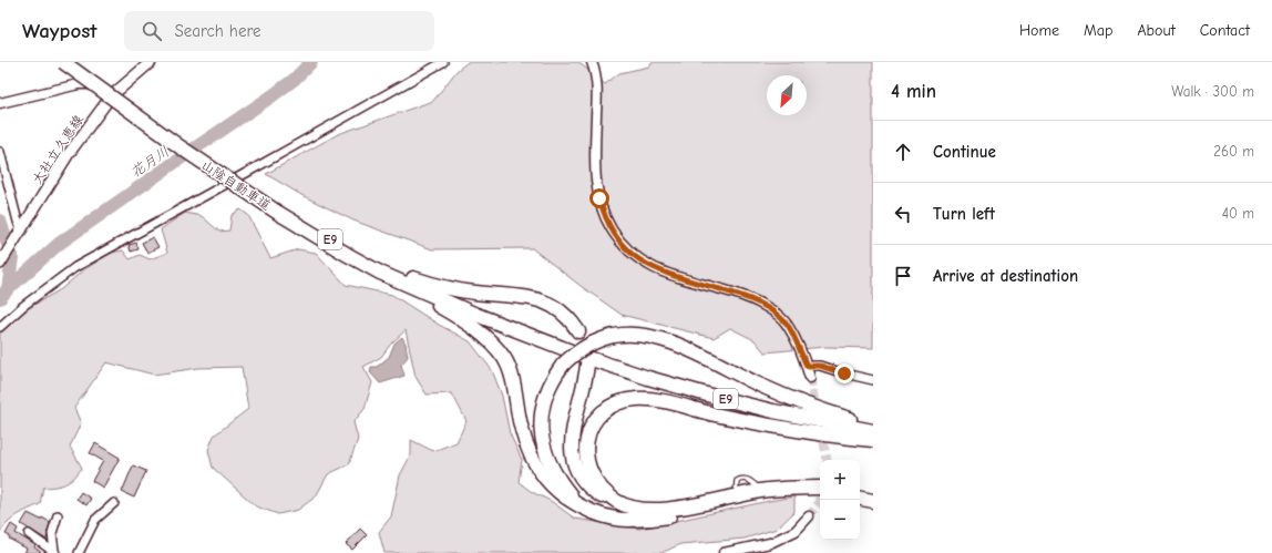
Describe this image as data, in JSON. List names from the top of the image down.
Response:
{
  "streets": {
    "highway": ["山陰自動車道", "E9"],
    "main road": ["大社立久恵線"]
  },
  "crossings": [
    ["山陰自動車道", "E9"]
  ],
  "water": ["花月川"],
  "north": "bottom left",
  "page": {
    "header": "Waypost",
    "search": "Search here",
    "nav": [
      "Home",
      "Map",
      "About",
      "Contact"
    ],
    "heading": ["4 min", "Walk · 300 m"],
    "list": [
      ["Continue", "260 m"],
      ["Turn left", "40 m"],
      "Arrive at destination"
    ],
    "map_buttons": ["+", "−"]
  }
}
